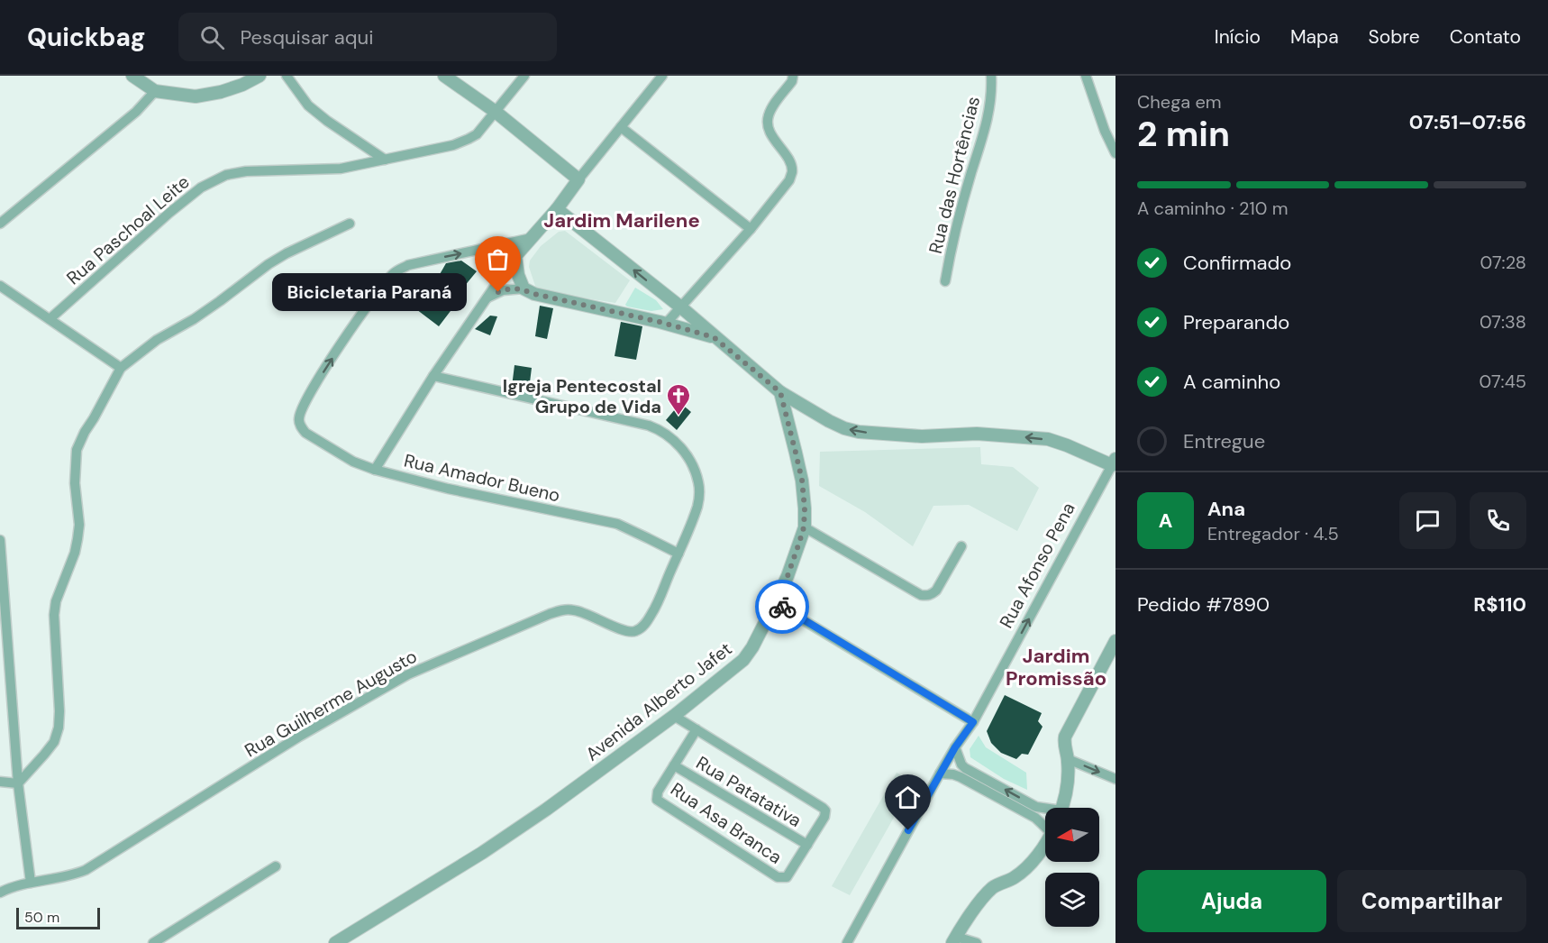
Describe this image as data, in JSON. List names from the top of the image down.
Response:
{
  "streets": {
    "street": [
      "Rua das Hortências",
      "Rua Paschoal Leite",
      "Rua Amador Bueno",
      "Rua Afonso Pena",
      "Avenida Alberto Jafet",
      "Rua Guilherme Augusto",
      "Rua Patatativa",
      "Rua Asa Branca"
    ]
  },
  "crossings": [
    ["Rua Amador Bueno", "Rua Guilherme Augusto"],
    ["Avenida Alberto Jafet", "Rua Asa Branca"],
    ["Rua Patatativa", "Rua Asa Branca"]
  ],
  "one_way": ["Rua Afonso Pena"],
  "districts": ["Jardim Marilene", "Jardim Promissão"],
  "places": {
    "other": ["Bicicletaria Paraná"],
    "church": ["Igreja Pentecostal Grupo de Vida"]
  },
  "scale_bar": "50 m",
  "north": "left",
  "page": {
    "header": "Quickbag",
    "search": "Pesquisar aqui",
    "nav": [
      "Início",
      "Mapa",
      "Sobre",
      "Contato"
    ],
    "heading": ["2 min", "Chega em", "07:51–07:56"],
    "panel": [
      "Ana",
      "Entregador · 4.5",
      "Pedido #7890",
      "R$110"
    ],
    "bar": "A caminho · 210 m",
    "list": [
      ["Confirmado", "07:28"],
      ["Preparando", "07:38"],
      ["A caminho", "07:45"],
      "Entregue"
    ],
    "bubble": "Bicicletaria Paraná",
    "round": "A",
    "buttons": ["Ajuda", "Compartilhar"],
    "scale": "50 m"
  }
}
